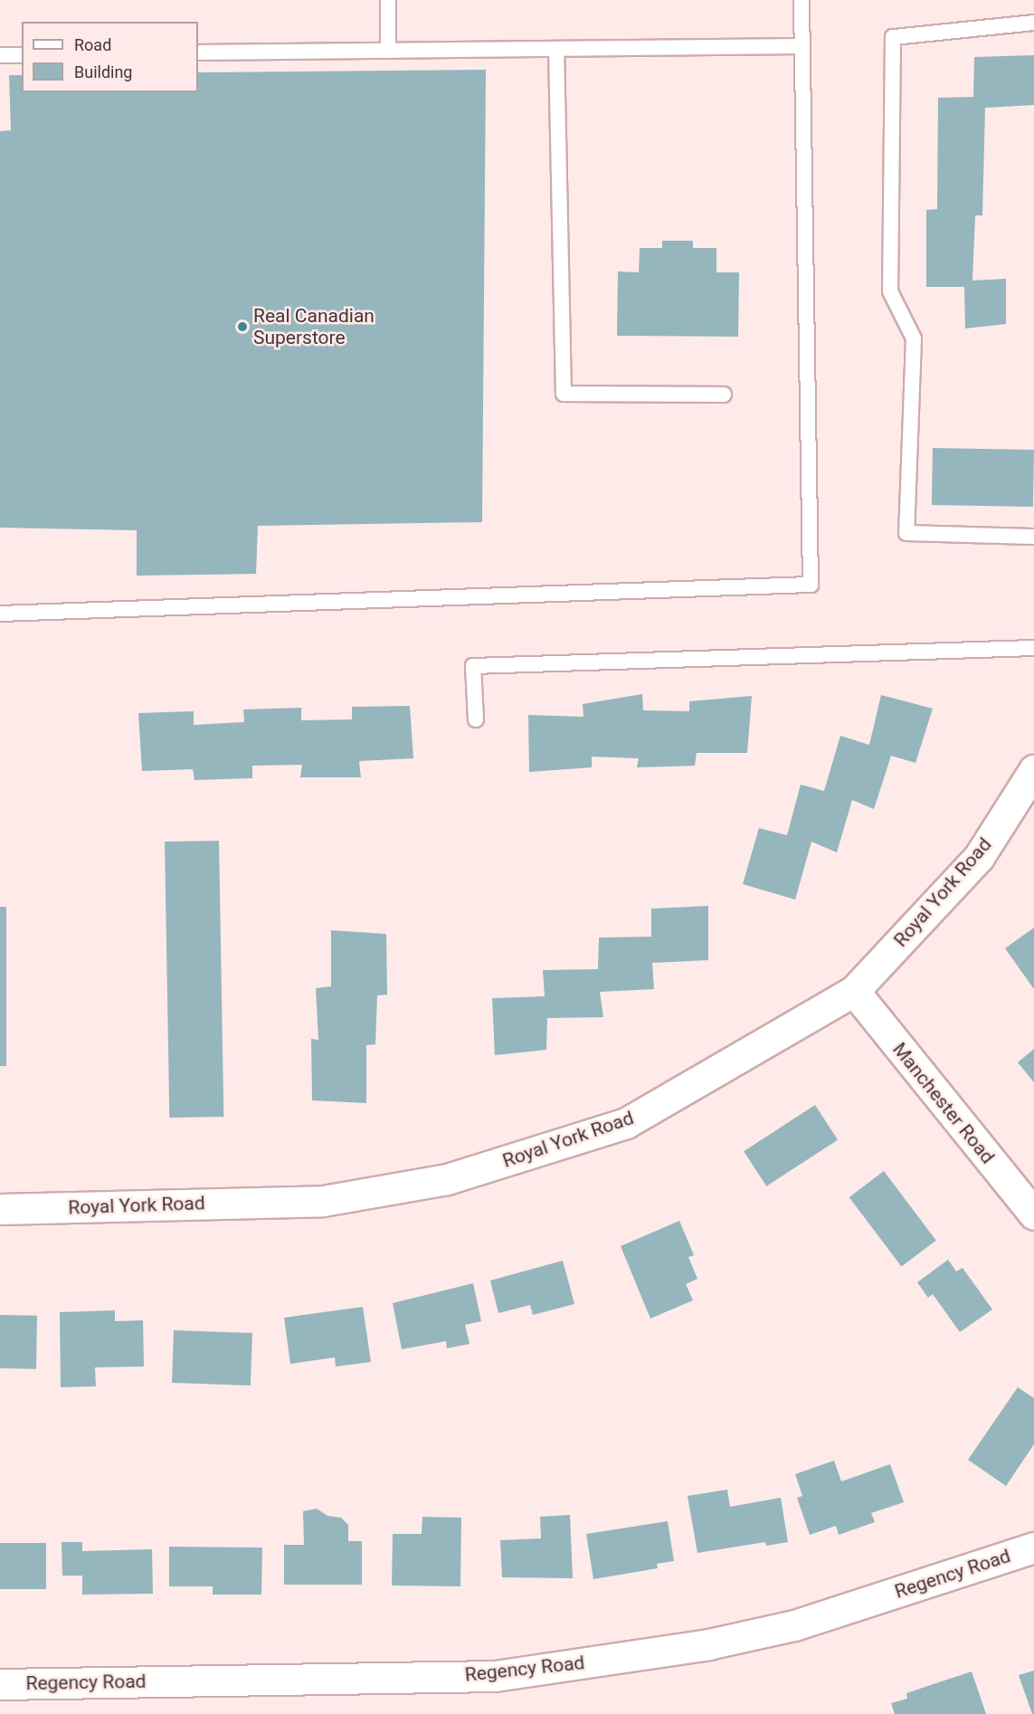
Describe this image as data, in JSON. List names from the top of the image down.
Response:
{
  "streets": {
    "street": ["Royal York Road", "Manchester Road", "Regency Road"]
  },
  "crossings": [
    ["Royal York Road", "Manchester Road"]
  ],
  "places": ["Real Canadian Superstore"],
  "legend": ["Road", "Building"]
}
